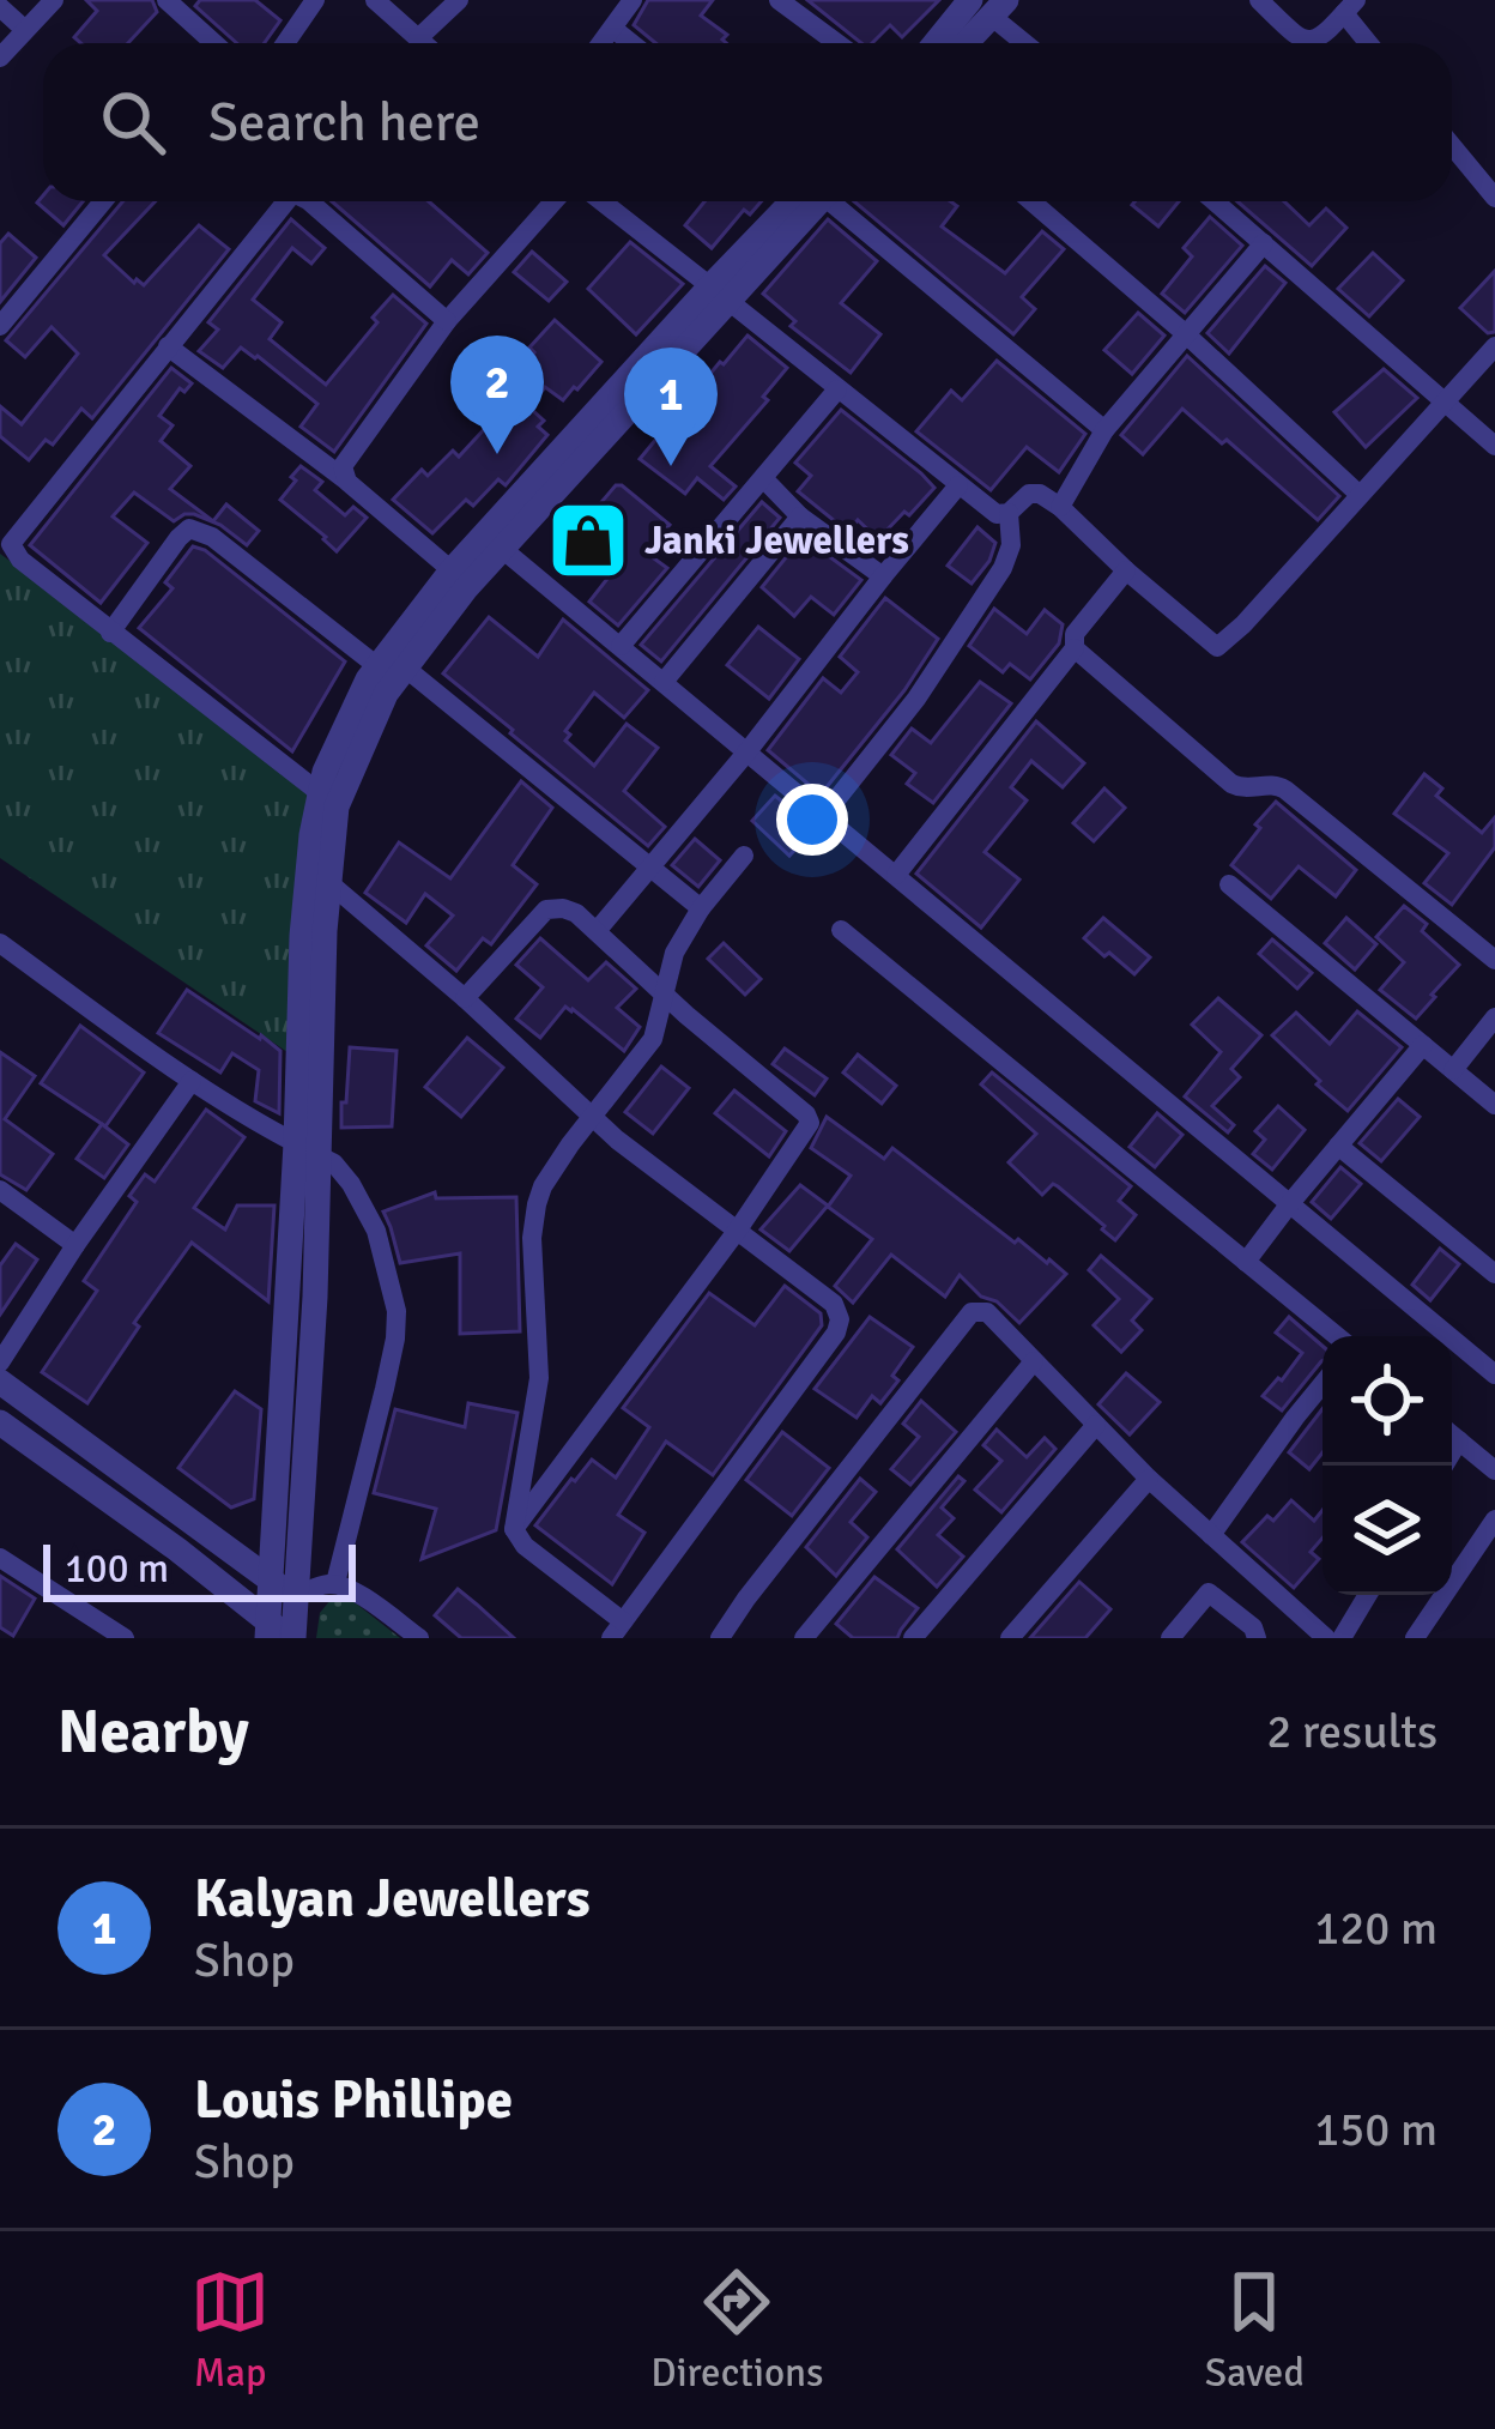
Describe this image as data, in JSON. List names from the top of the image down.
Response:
{
  "places": {
    "shop": ["Janki Jewellers"]
  },
  "scale_bar": "100 m",
  "page": {
    "search": "Search here",
    "pins": ["2", "1"],
    "scale": "100 m",
    "heading": ["Nearby", "2 results"],
    "list": [
      {
        "mark": "1",
        "name": "Kalyan Jewellers",
        "note": "Shop",
        "value": "120 m"
      },
      {
        "mark": "2",
        "name": "Louis Phillipe",
        "note": "Shop",
        "value": "150 m"
      }
    ],
    "nav": ["Map", "Directions", "Saved"]
  }
}
